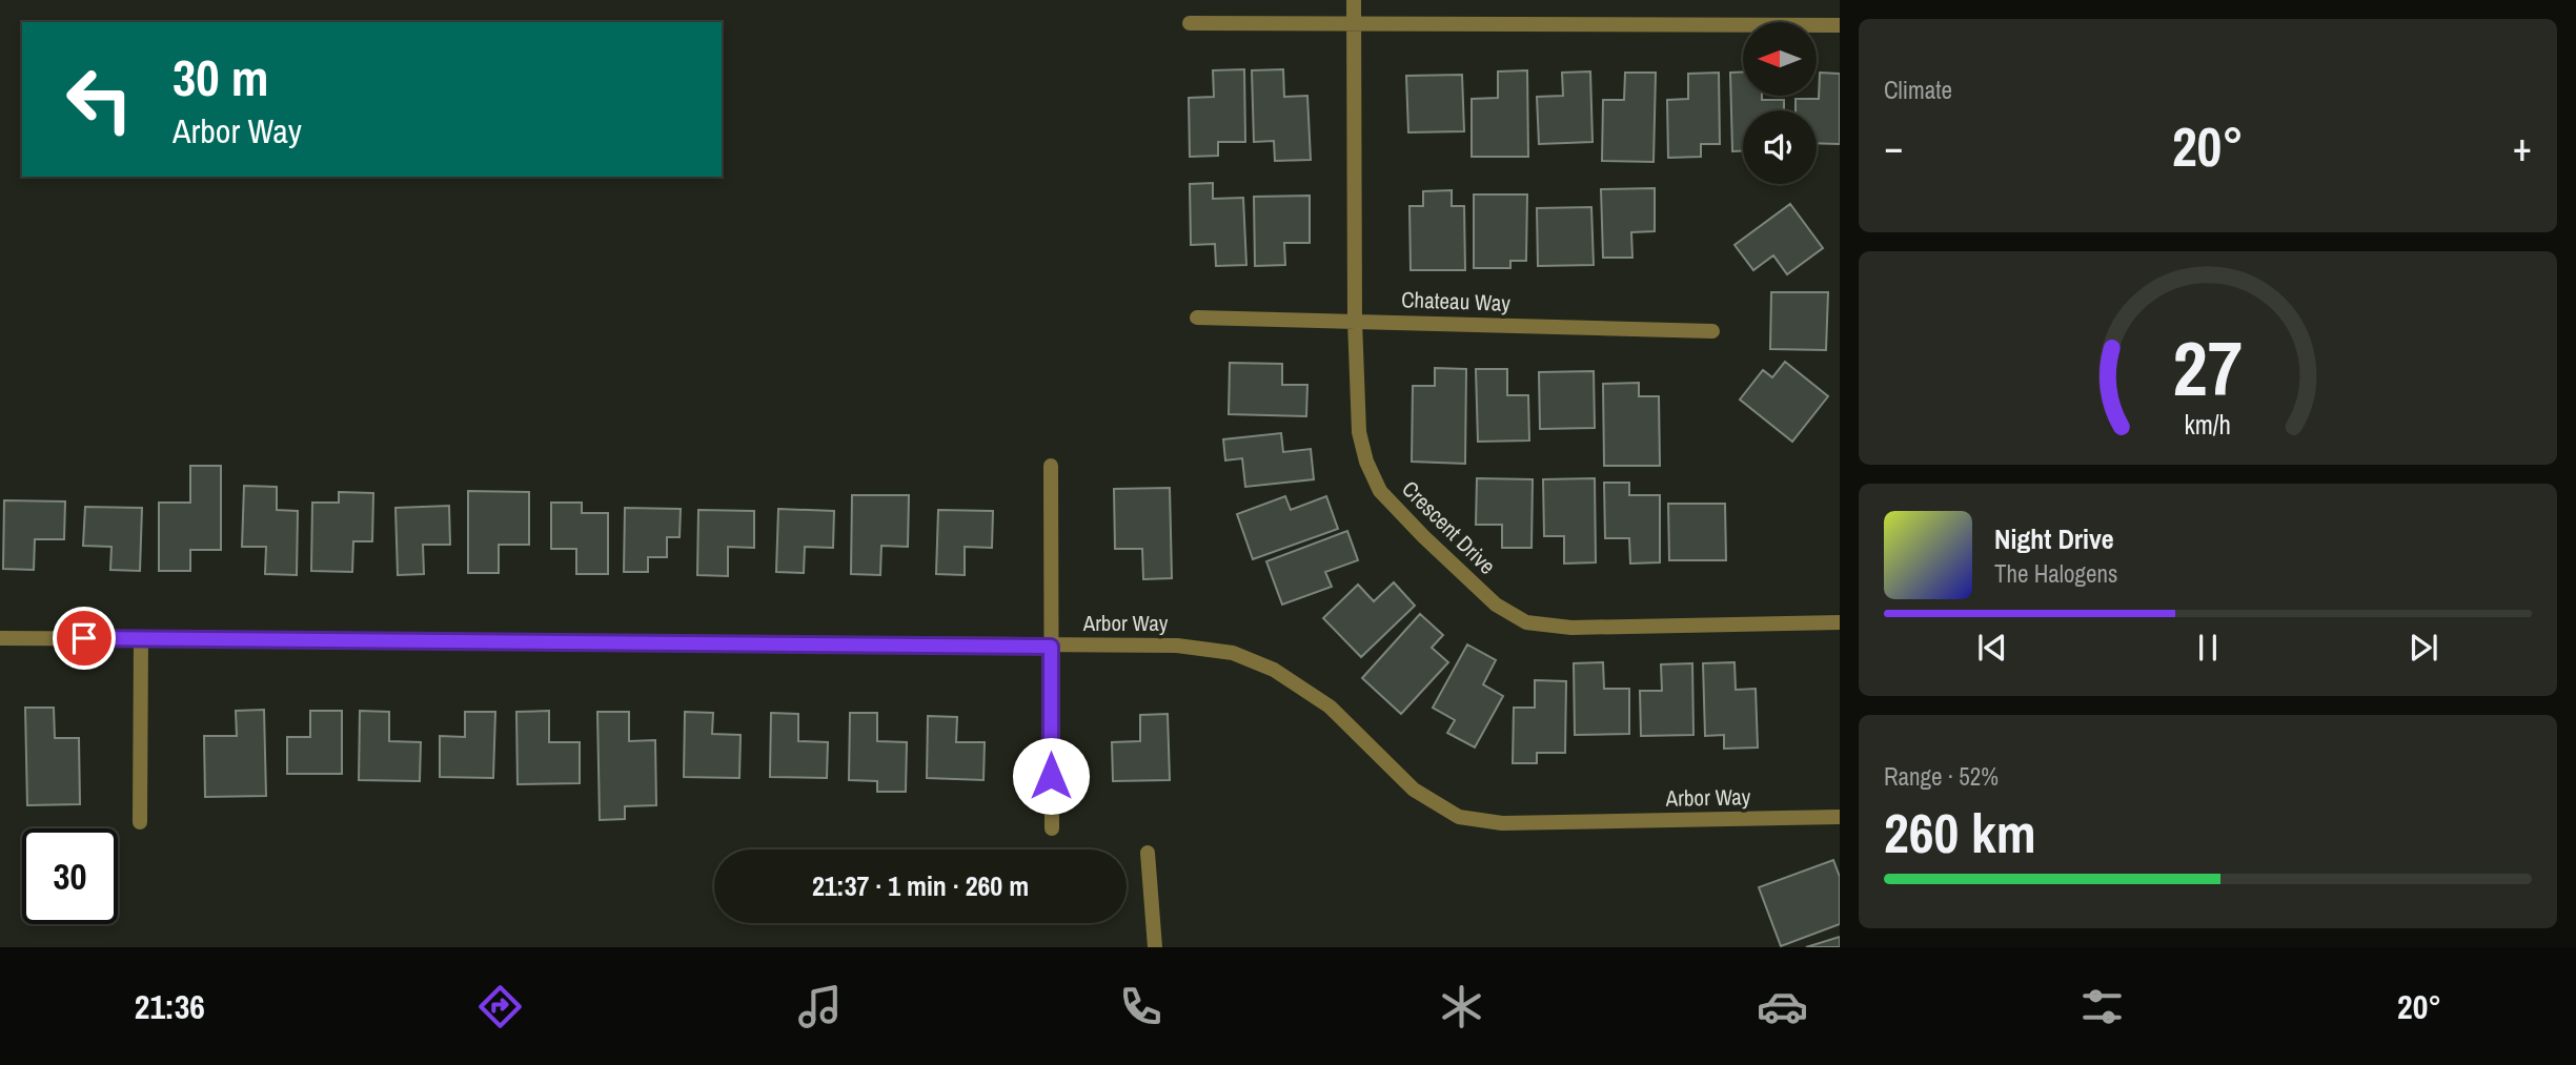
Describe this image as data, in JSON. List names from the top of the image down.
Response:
{
  "streets": {
    "street": ["Chateau Way", "Crescent Drive", "Arbor Way"]
  },
  "crossings": [
    ["Chateau Way", "Crescent Drive"]
  ],
  "north": "left",
  "page": {
    "tile": [
      "Climate",
      ["Range · 52%", "260 km"]
    ],
    "turn": ["30 m", "Arbor Way"],
    "heat": ["−", "20°", "+"],
    "song": ["Night Drive", "The Halogens"],
    "limit": "30",
    "trip": "21:37 · 1 min · 260 m",
    "tabs": ["21:36", "20°"],
    "gauge": ["27", "km/h"]
  }
}
